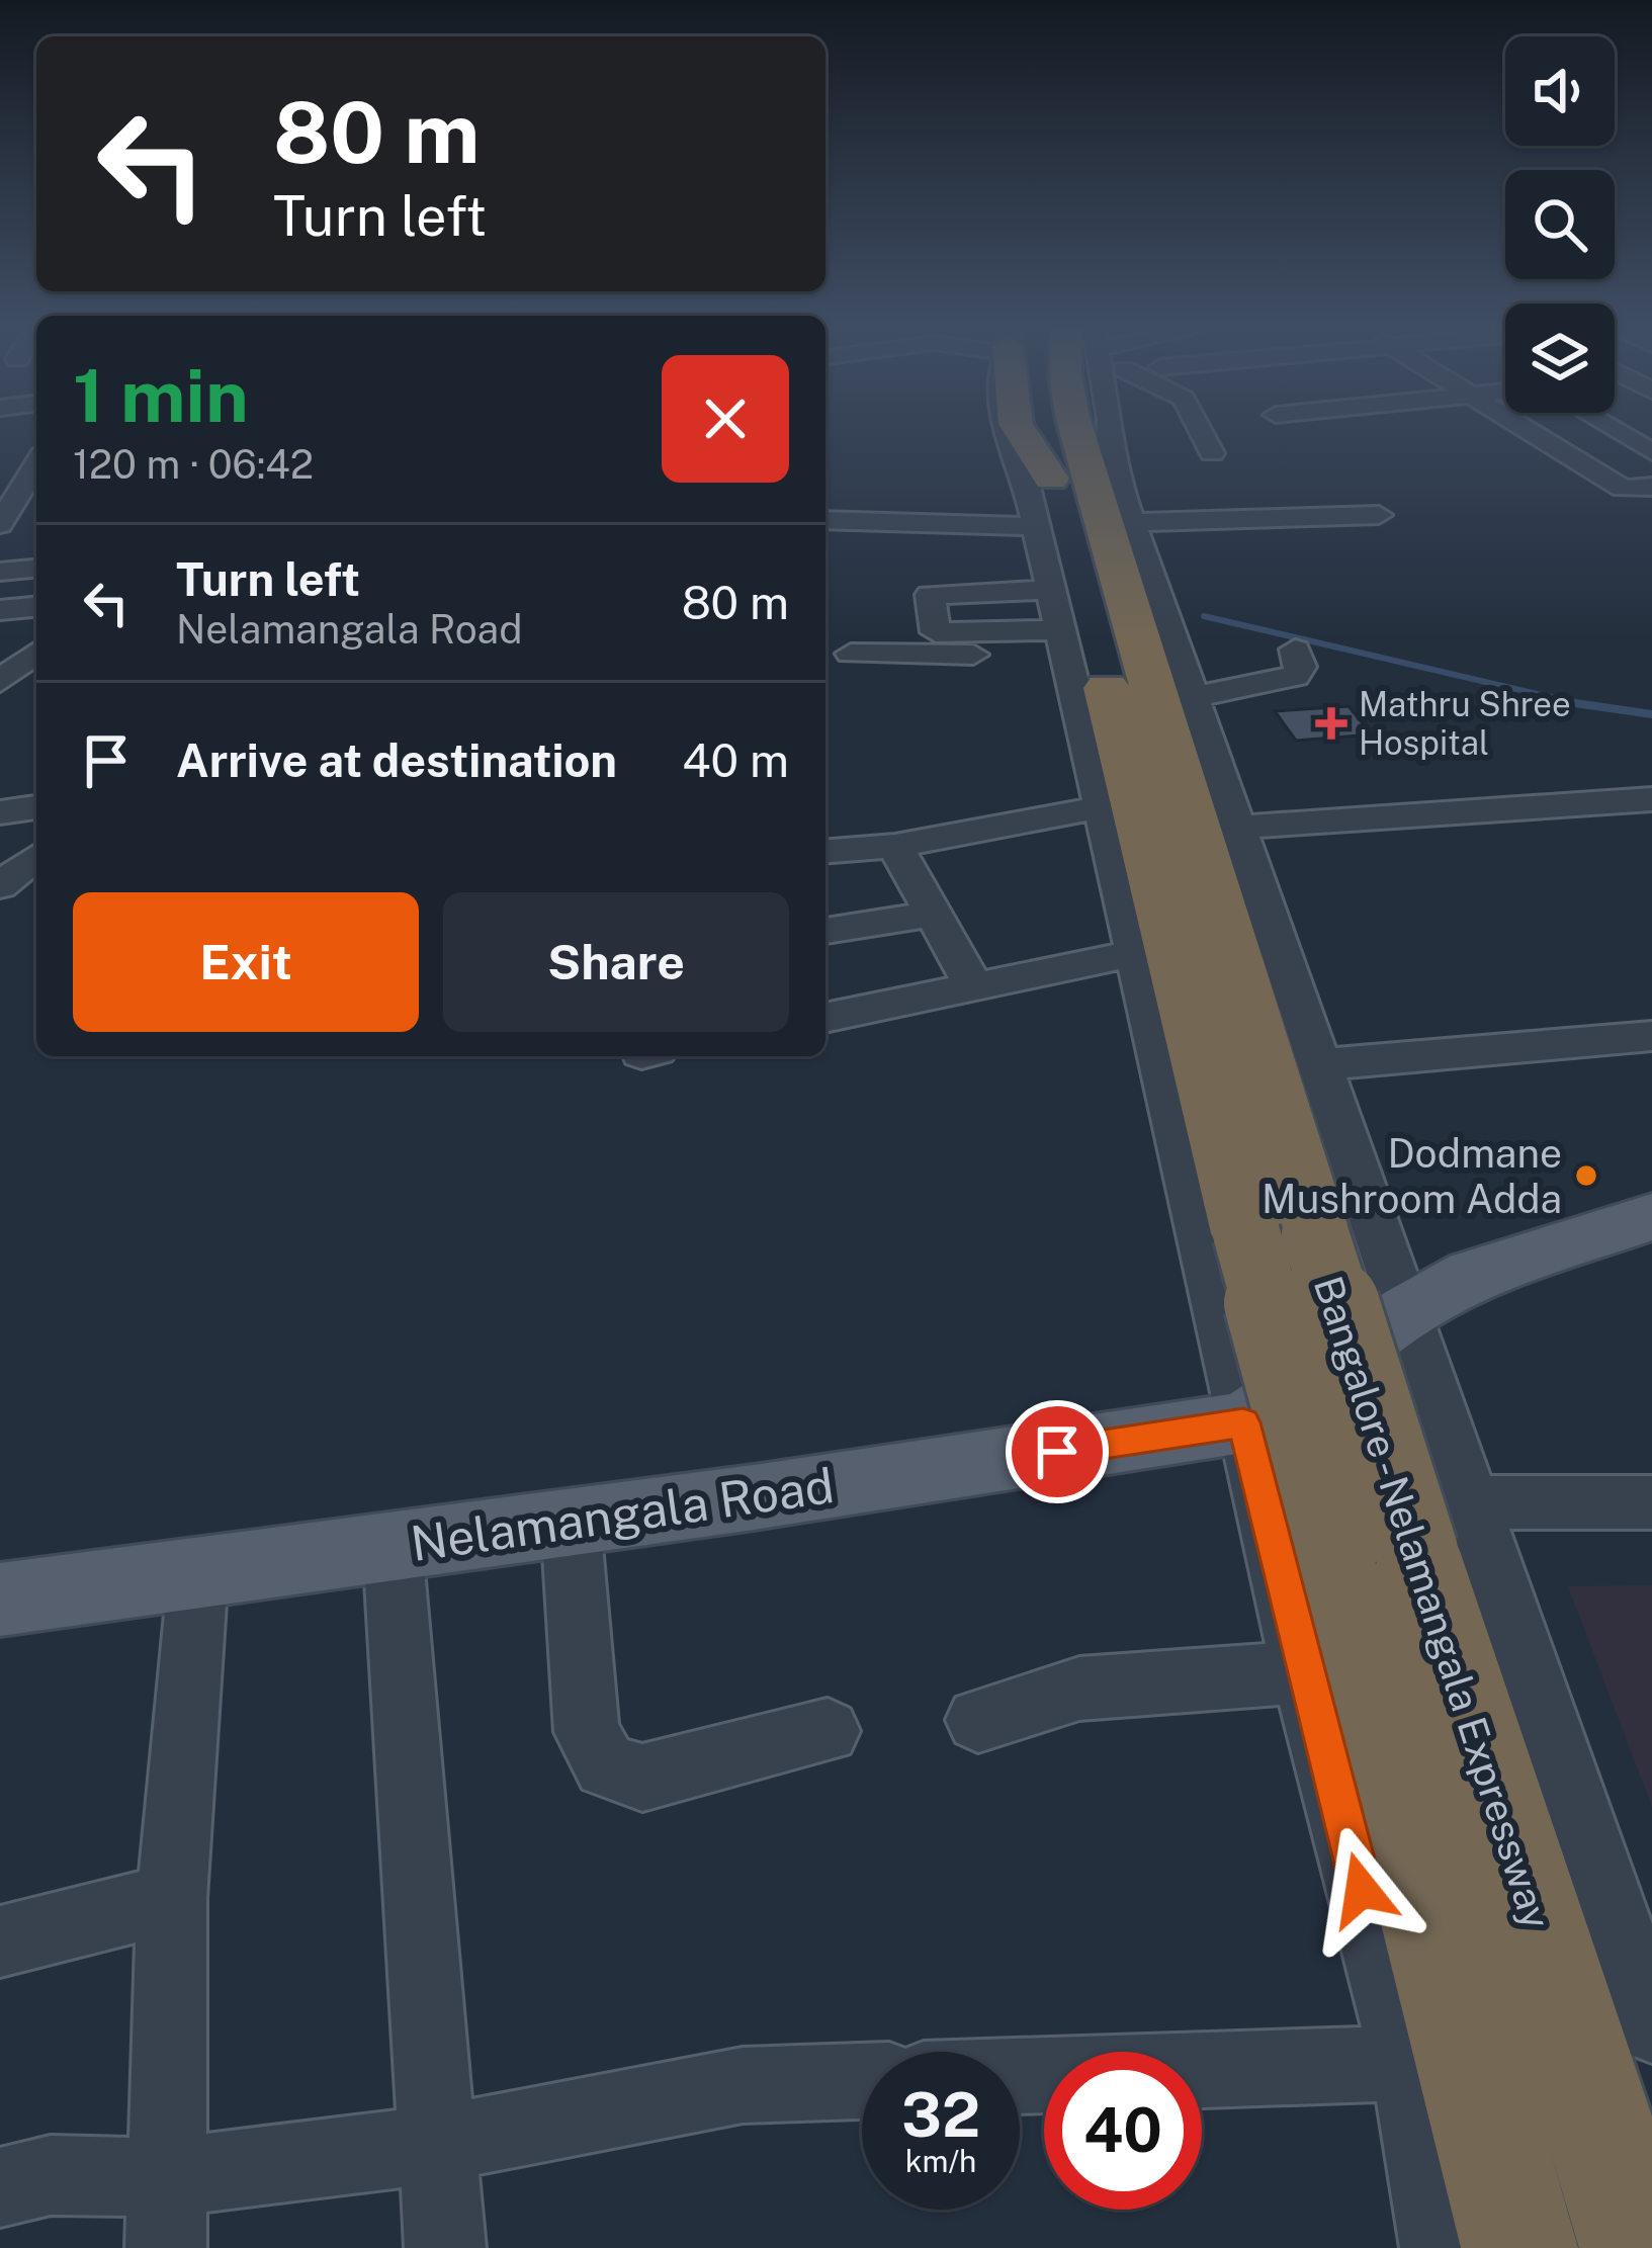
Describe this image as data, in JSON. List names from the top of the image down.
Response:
{
  "streets": {
    "highway": ["Bangalore - Nelamangala Expressway"],
    "main road": ["Nelamangala Road"]
  },
  "places": {
    "health": ["Mathru Shree Hospital"],
    "other": ["Dodmane Mushroom Adda"]
  },
  "page": {
    "turn": ["80 m", "Turn left"],
    "heading": ["1 min", "120 m · 06:42"],
    "list": [
      {
        "name": "Turn left",
        "note": "Nelamangala Road",
        "value": "80 m"
      },
      {
        "name": "Arrive at destination",
        "value": "40 m"
      }
    ],
    "buttons": ["Exit", "Share"],
    "speed": "32 km/h",
    "limit": "40"
  }
}
